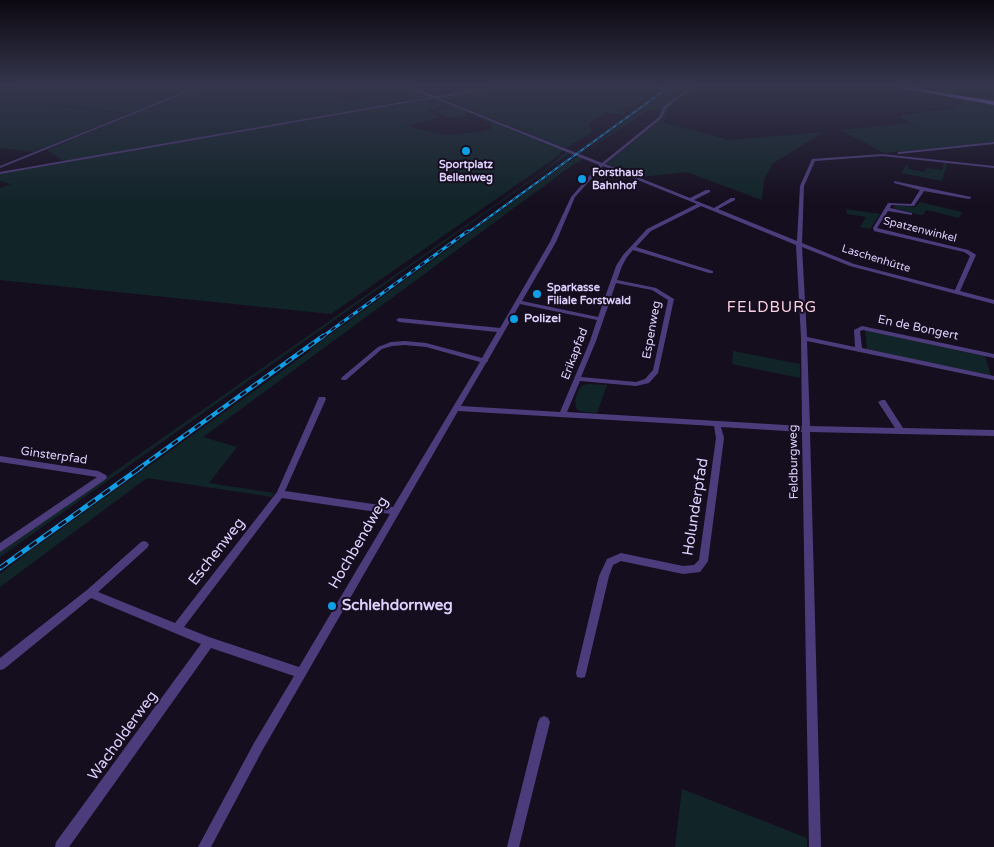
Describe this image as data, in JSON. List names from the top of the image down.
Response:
{
  "streets": {
    "street": [
      "Spatzenwinkel",
      "Laschenhütte",
      "En de Bongert",
      "Espenweg",
      "Erikapfad",
      "Ginsterpfad",
      "Feldburgweg",
      "Holunderpfad",
      "Hochbendweg",
      "Eschenweg",
      "Wacholderweg"
    ]
  },
  "crossings": [
    ["Spatzenwinkel", "Laschenhütte"],
    ["Laschenhütte", "Erikapfad"],
    ["Laschenhütte", "Feldburgweg"],
    ["Laschenhütte", "Hochbendweg"],
    ["Espenweg", "Erikapfad"]
  ],
  "districts": ["FELDBURG"],
  "places": [
    "Sportplatz Bellenweg",
    "Forsthaus Bahnhof",
    "Sparkasse Filiale Forstwald",
    "Polizei",
    "Schlehdornweg"
  ]
}
